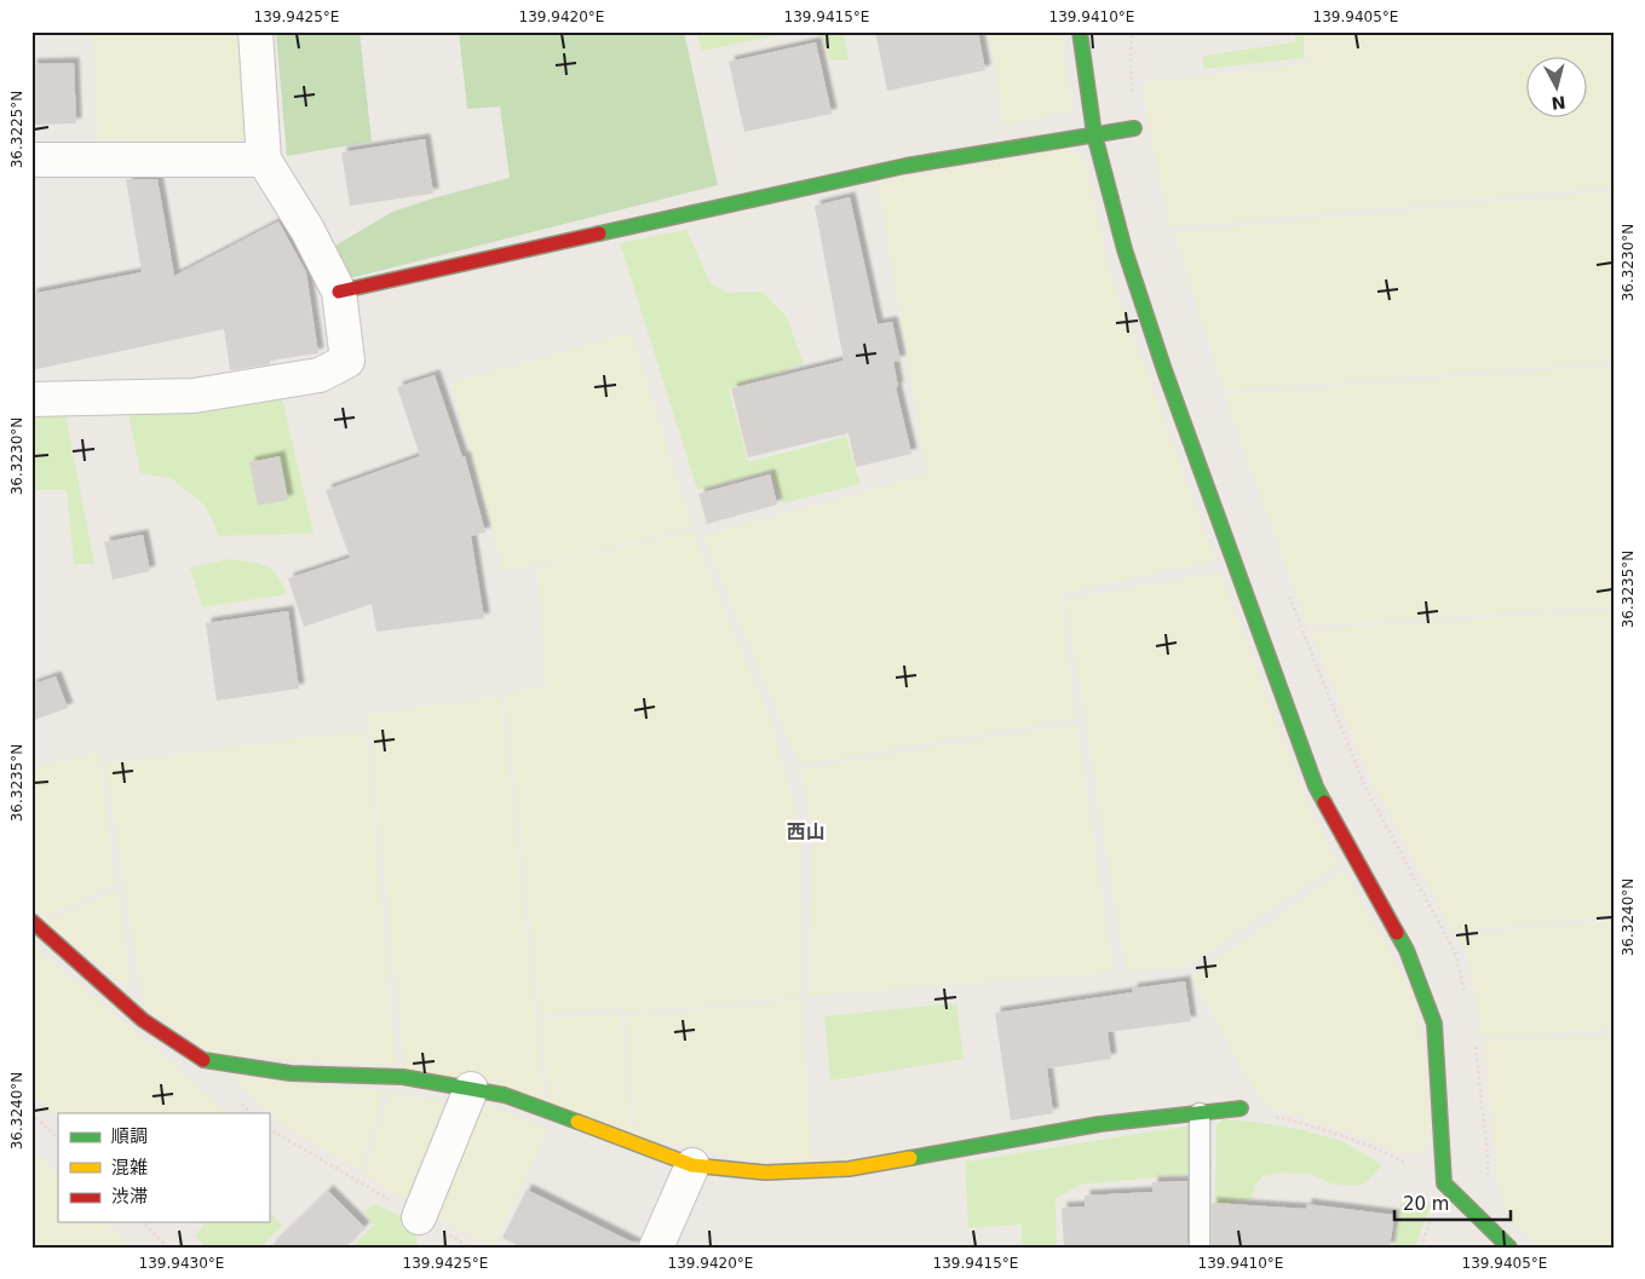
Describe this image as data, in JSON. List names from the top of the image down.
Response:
{
  "districts": ["西山"],
  "legend": ["順調", "混雑", "渋滞"],
  "scale_bar": "20 m",
  "north": "bottom",
  "coordinates": [
    "139.9425°E",
    "139.9420°E",
    "139.9415°E",
    "139.9410°E",
    "139.9405°E",
    "36.3225°N",
    "36.3230°N",
    "36.3235°N",
    "36.3240°N",
    "139.9430°E"
  ]
}
